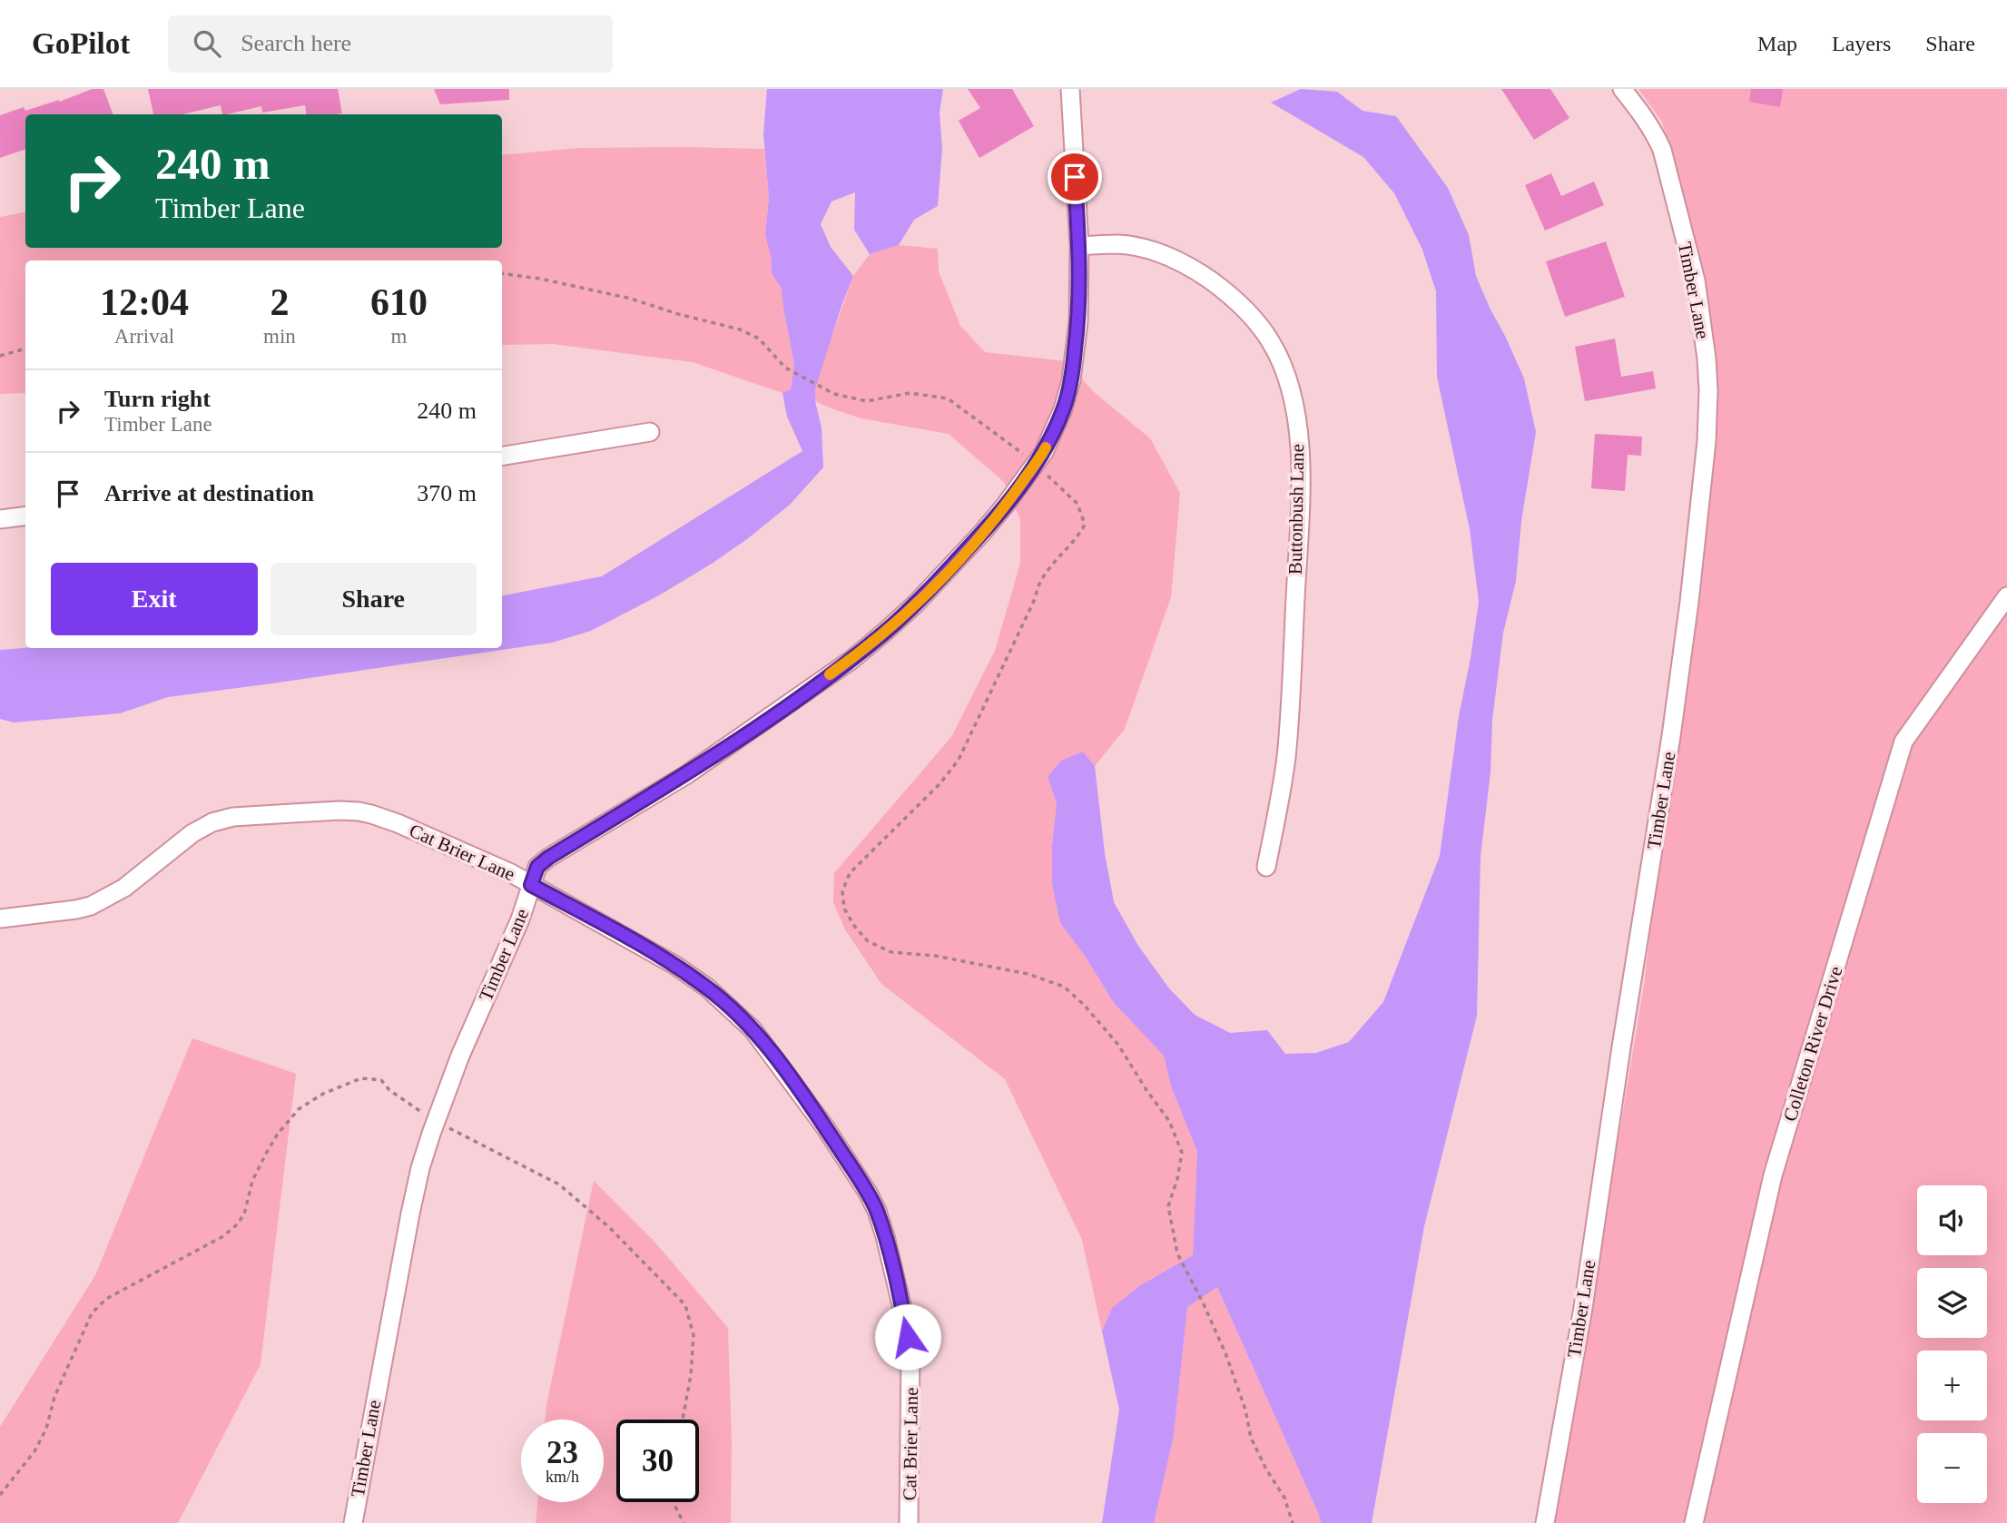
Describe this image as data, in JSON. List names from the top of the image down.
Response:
{
  "streets": {
    "street": [
      "Timber Lane",
      "Buttonbush Lane",
      "Cat Brier Lane",
      "Colleton River Drive"
    ]
  },
  "crossings": [
    ["Timber Lane", "Buttonbush Lane"],
    ["Timber Lane", "Cat Brier Lane"]
  ],
  "page": {
    "header": "GoPilot",
    "search": "Search here",
    "nav": ["Map", "Layers", "Share"],
    "turn": ["240 m", "Timber Lane"],
    "eta": [
      "12:04",
      "Arrival",
      "2",
      "min",
      "610",
      "m"
    ],
    "list": [
      {
        "name": "Turn right",
        "note": "Timber Lane",
        "value": "240 m"
      },
      {
        "name": "Arrive at destination",
        "value": "370 m"
      }
    ],
    "buttons": ["Exit", "Share"],
    "map_buttons": ["+", "−"],
    "speed": "23 km/h",
    "limit": "30"
  }
}
